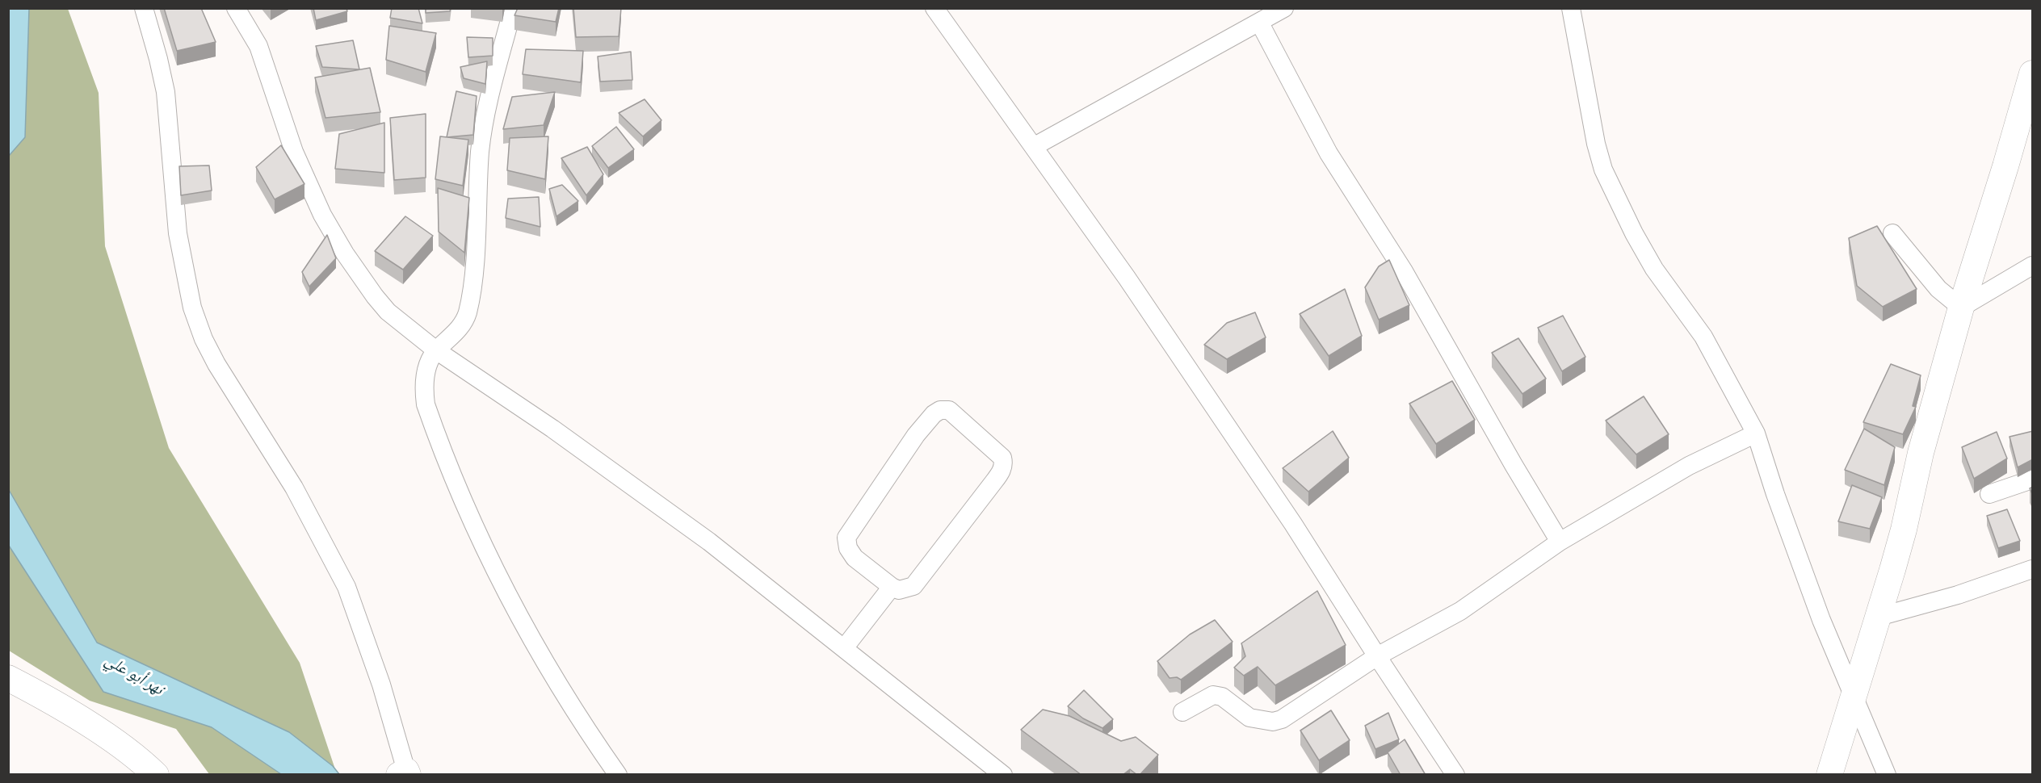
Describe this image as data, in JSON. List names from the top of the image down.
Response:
{
  "water": ["نهر أبو علي"]
}
